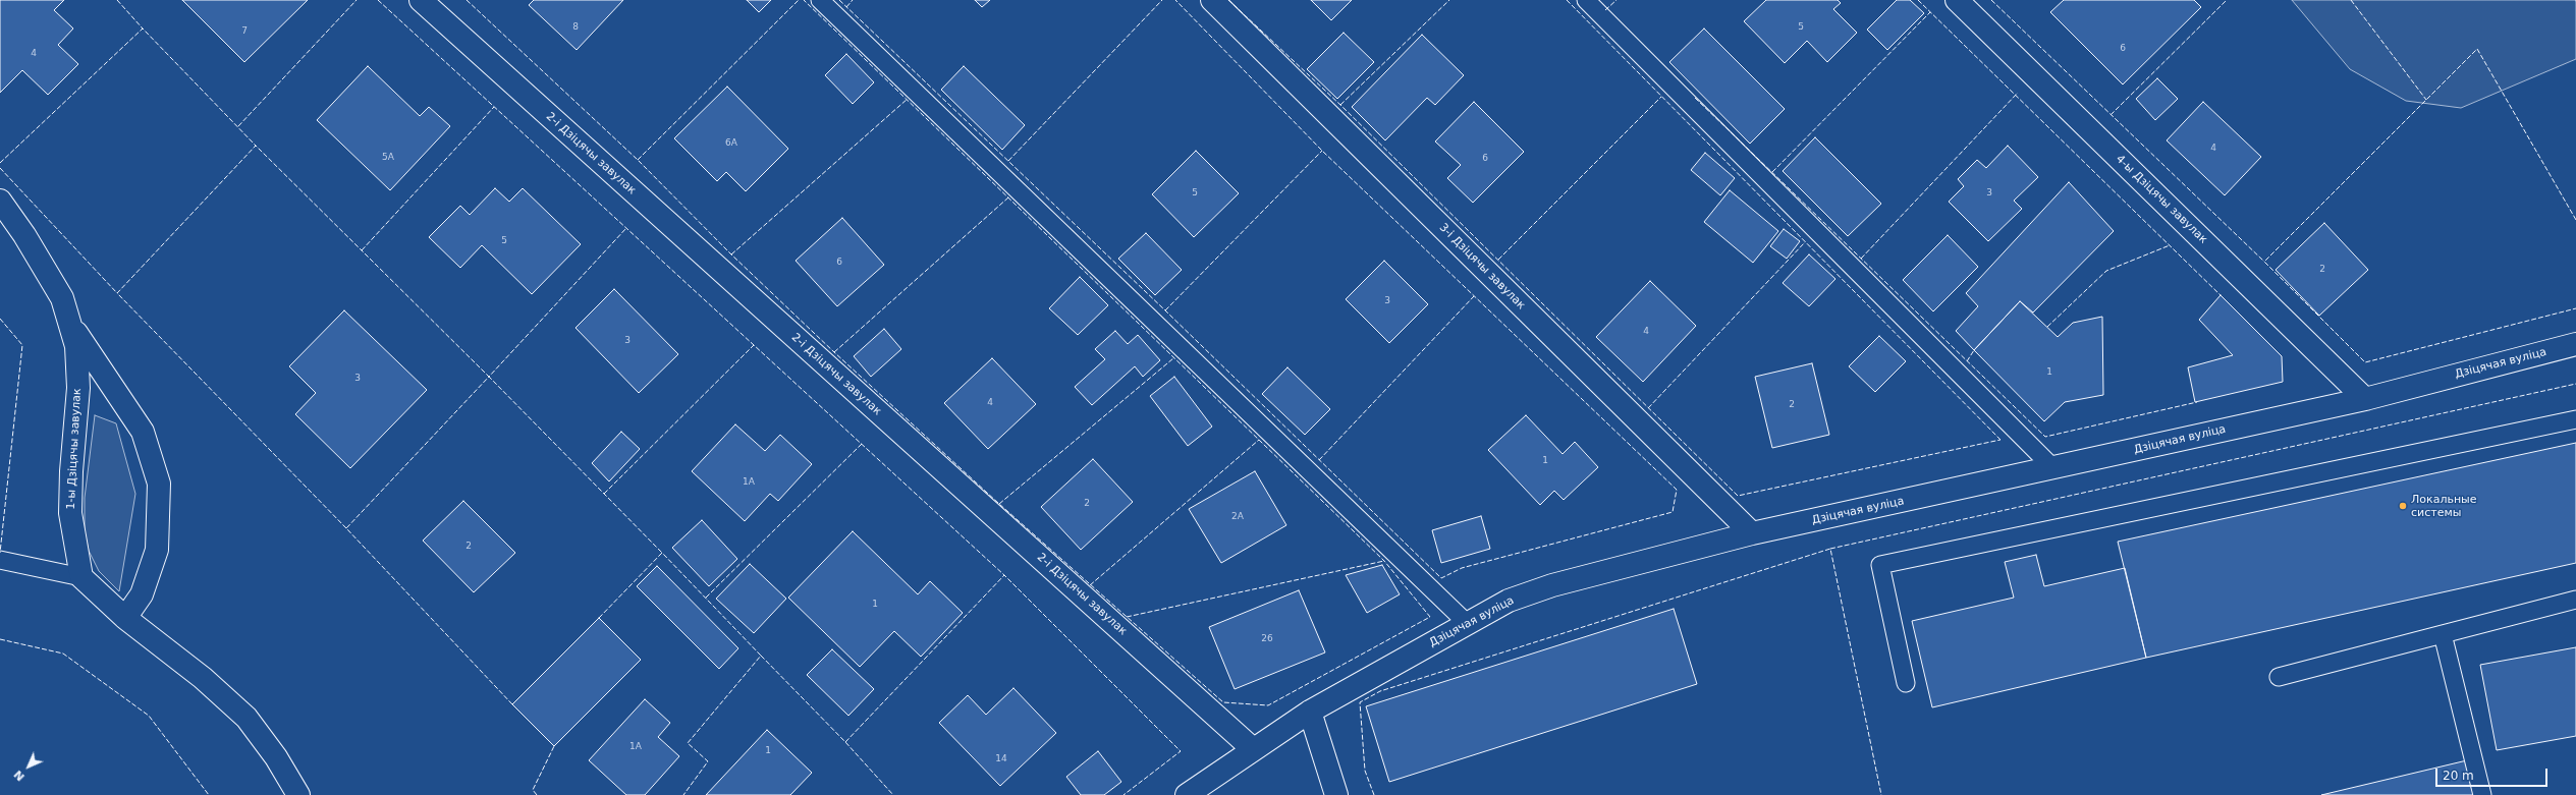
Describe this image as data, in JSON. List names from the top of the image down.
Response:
{
  "streets": {
    "street": [
      "2-і Дзіцячы завулак",
      "4-ы Дзіцячы завулак",
      "3-і Дзіцячы завулак",
      "Дзіцячая вуліца",
      "1-ы Дзіцячы завулак"
    ]
  },
  "crossings": [
    ["2-і Дзіцячы завулак", "Дзіцячая вуліца"],
    ["4-ы Дзіцячы завулак", "Дзіцячая вуліца"],
    ["3-і Дзіцячы завулак", "Дзіцячая вуліца"]
  ],
  "places": ["Локальные системы"],
  "house_numbers": [
    "8",
    "5",
    "7",
    "6",
    "4",
    "6А",
    "4",
    "5А",
    "6",
    "5",
    "3",
    "5",
    "6",
    "2",
    "3",
    "4",
    "3",
    "1",
    "3",
    "4",
    "2",
    "1",
    "1А",
    "2",
    "2А",
    "2",
    "1",
    "26",
    "1А",
    "1",
    "14"
  ],
  "scale_bar": "20 m",
  "north": "bottom left"
}
